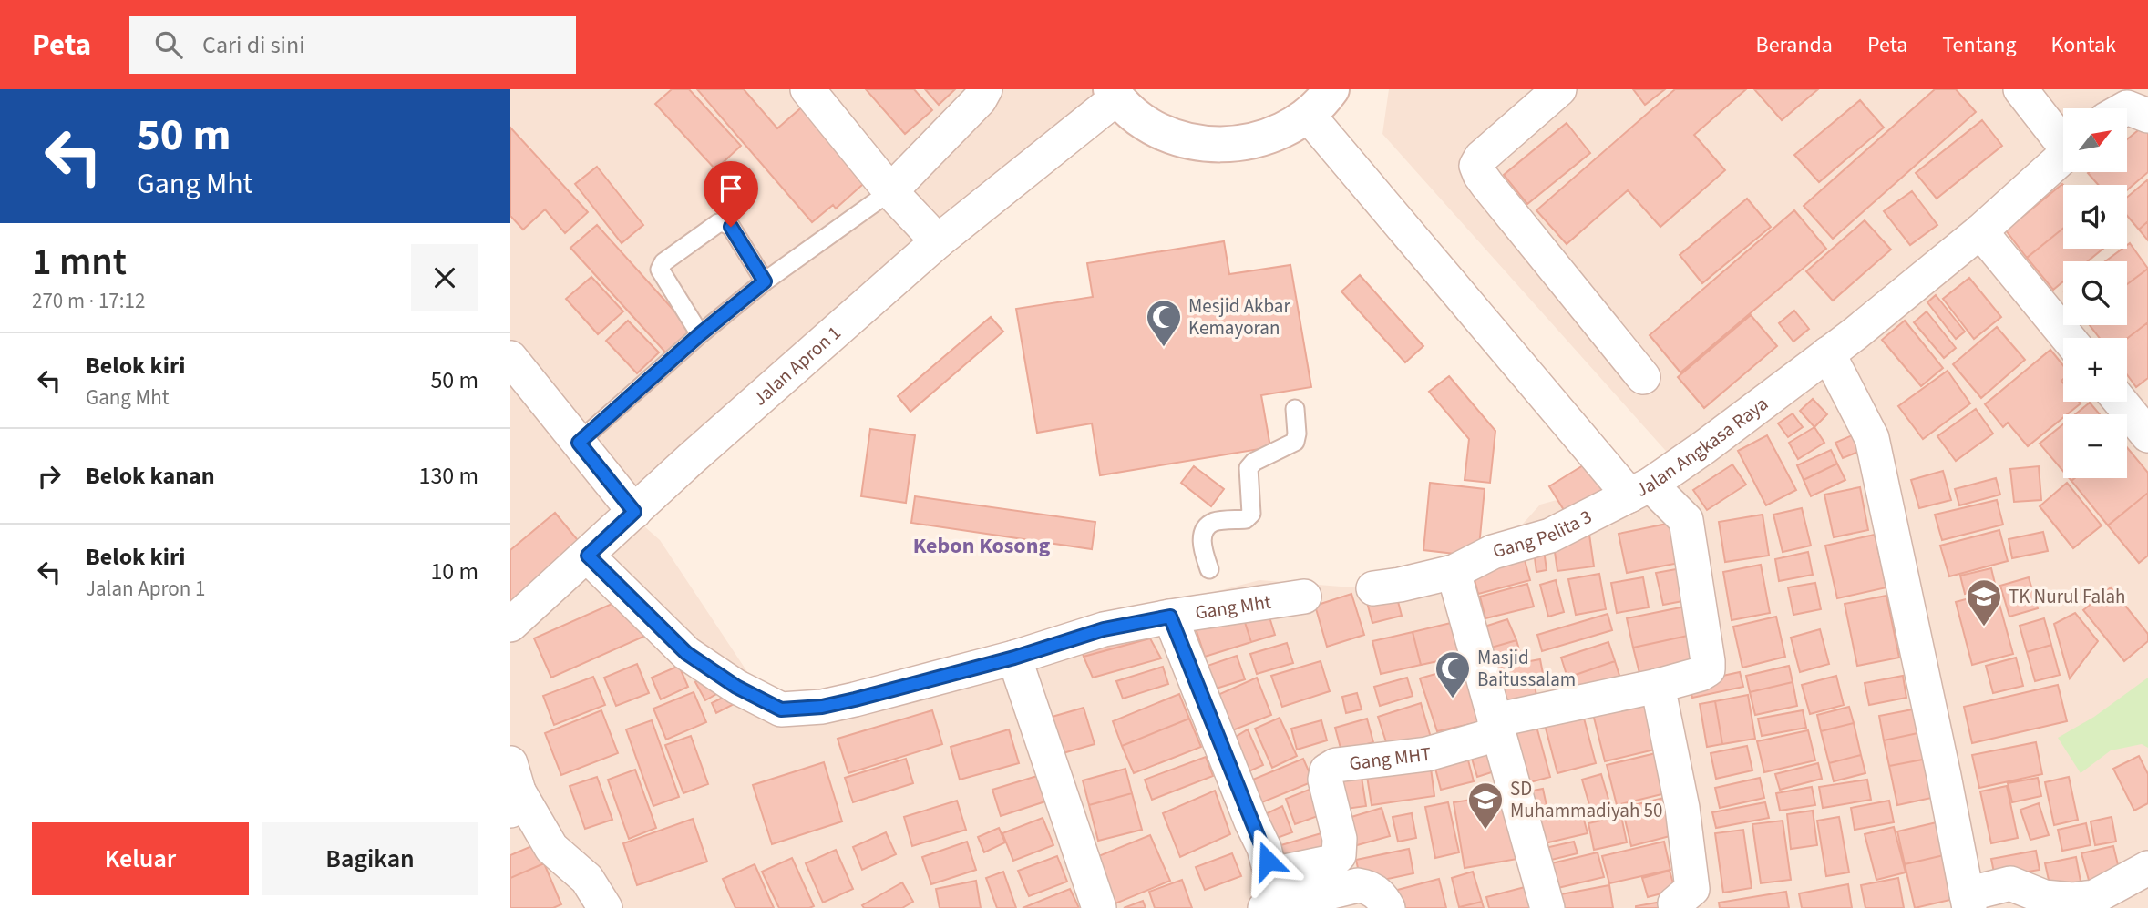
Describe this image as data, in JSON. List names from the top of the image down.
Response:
{
  "streets": {
    "street": [
      "Jalan Apron 1",
      "Jalan Angkasa Raya",
      "Gang Pelita 3",
      "Gang Mht",
      "Gang MHT"
    ]
  },
  "crossings": [
    ["Jalan Apron 1", "Gang Mht"],
    ["Jalan Angkasa Raya", "Gang Pelita 3"],
    ["Gang Mht", "Gang MHT"]
  ],
  "districts": ["Kebon Kosong"],
  "places": {
    "mosque": ["Mesjid Akbar Kemayoran", "Masjid Baitussalam"],
    "school or university": ["TK Nurul Falah", "SD Muhammadiyah 50"]
  },
  "north": "top right",
  "page": {
    "header": "Peta",
    "search": "Cari di sini",
    "nav": [
      "Beranda",
      "Peta",
      "Tentang",
      "Kontak"
    ],
    "turn": ["50 m", "Gang Mht"],
    "map_buttons": ["+", "−"],
    "heading": ["1 mnt", "270 m · 17:12"],
    "list": [
      {
        "name": "Belok kiri",
        "note": "Gang Mht",
        "value": "50 m"
      },
      {
        "name": "Belok kanan",
        "value": "130 m"
      },
      {
        "name": "Belok kiri",
        "note": "Jalan Apron 1",
        "value": "10 m"
      }
    ],
    "buttons": ["Keluar", "Bagikan"]
  }
}
